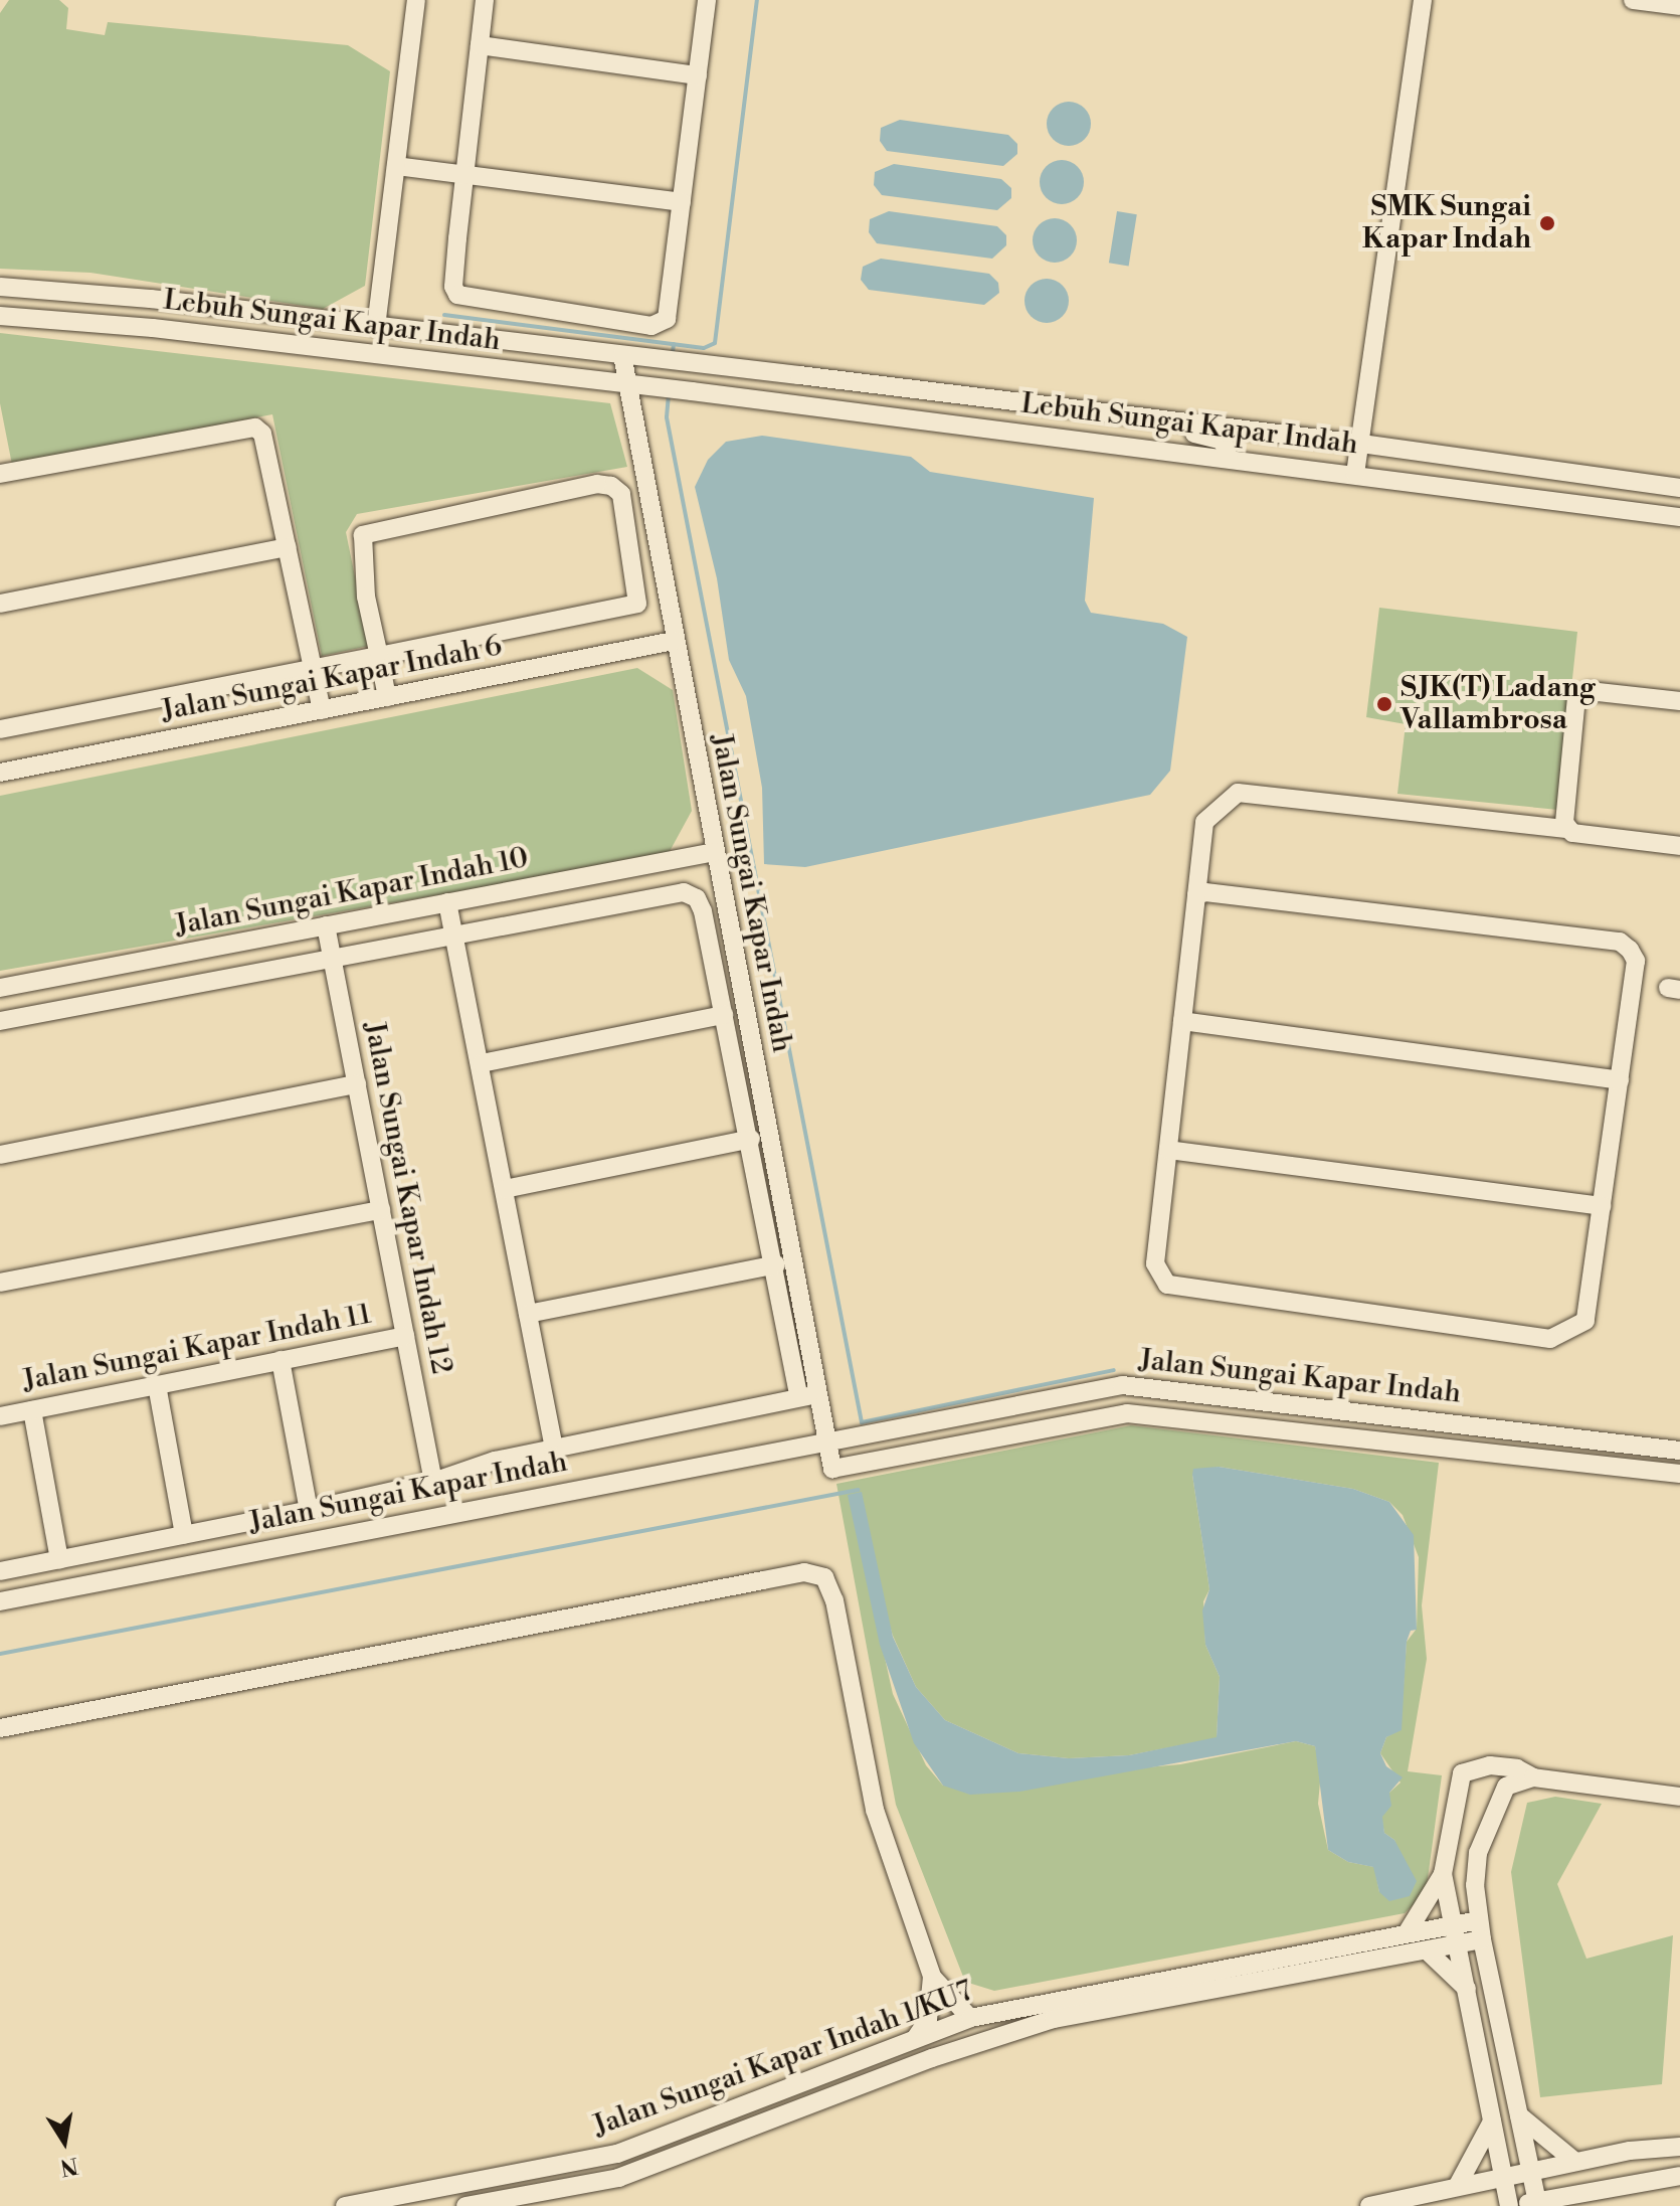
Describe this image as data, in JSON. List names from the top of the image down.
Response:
{
  "streets": {
    "street": [
      "Lebuh Sungai Kapar Indah",
      "Jalan Sungai Kapar Indah 6",
      "Jalan Sungai Kapar Indah 10",
      "Jalan Sungai Kapar Indah",
      "Jalan Sungai Kapar Indah 12",
      "Jalan Sungai Kapar Indah 11",
      "Jalan Sungai Kapar Indah 1/KU7"
    ]
  },
  "crossings": [
    ["Lebuh Sungai Kapar Indah", "Jalan Sungai Kapar Indah"],
    ["Jalan Sungai Kapar Indah 6", "Jalan Sungai Kapar Indah"],
    ["Jalan Sungai Kapar Indah 10", "Jalan Sungai Kapar Indah"],
    ["Jalan Sungai Kapar Indah 10", "Jalan Sungai Kapar Indah 12"],
    ["Jalan Sungai Kapar Indah 12", "Jalan Sungai Kapar Indah 11"]
  ],
  "places": ["SMK Sungai Kapar Indah", "SJK(T) Ladang Vallambrosa"],
  "north": "bottom"
}
